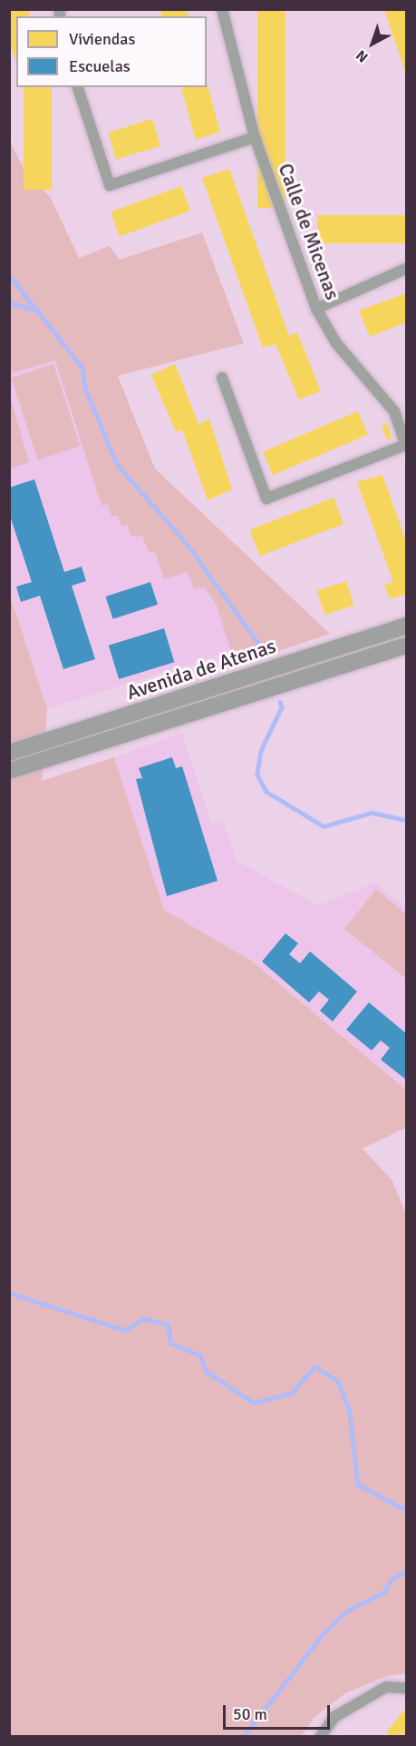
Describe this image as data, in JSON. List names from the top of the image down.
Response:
{
  "streets": {
    "main road": ["Avenida de Atenas"],
    "street": ["Calle de Micenas"]
  },
  "legend": ["Viviendas", "Escuelas"],
  "scale_bar": "50 m",
  "north": "bottom left"
}
